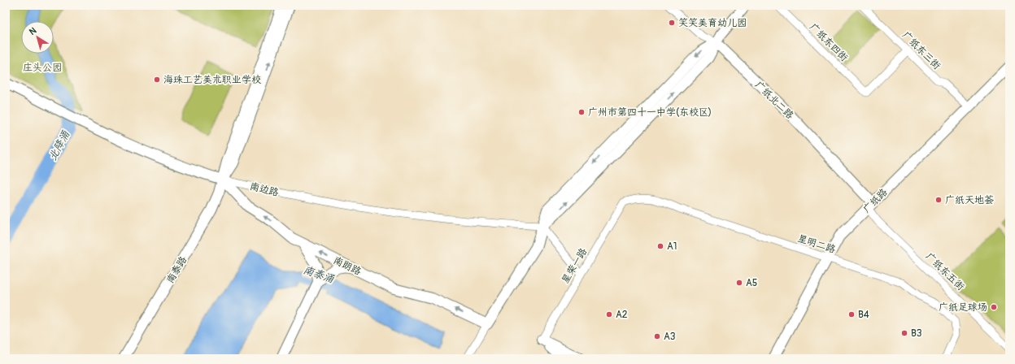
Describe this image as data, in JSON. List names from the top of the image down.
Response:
{
  "streets": {
    "street": [
      "广纸东四街",
      "广纸东三街",
      "广纸北二路",
      "南边路",
      "广纸路",
      "星明二路",
      "南朗路",
      "星荣一路",
      "南泰路",
      "广纸东五街"
    ]
  },
  "crossings": [
    ["广纸东四街", "广纸东三街"],
    ["广纸东三街", "广纸路"],
    ["广纸北二路", "广纸路"],
    ["广纸北二路", "广纸东五街"],
    ["南边路", "南朗路"],
    ["南边路", "南泰路"],
    ["广纸路", "星明二路"],
    ["广纸路", "广纸东五街"],
    ["星明二路", "星荣一路"],
    ["南朗路", "南泰路"]
  ],
  "one_way": ["南朗路"],
  "water": ["北降涌", "南泰涌"],
  "parks": ["庄头公园"],
  "places": [
    "笑笑美育幼儿园",
    "海珠工艺美术职业学校",
    "广州市第四十一中学(东校区)",
    "广纸天地荟",
    "A1",
    "A5",
    "广纸足球场",
    "A2",
    "B4",
    "B3",
    "A3"
  ],
  "north": "top left"
}
